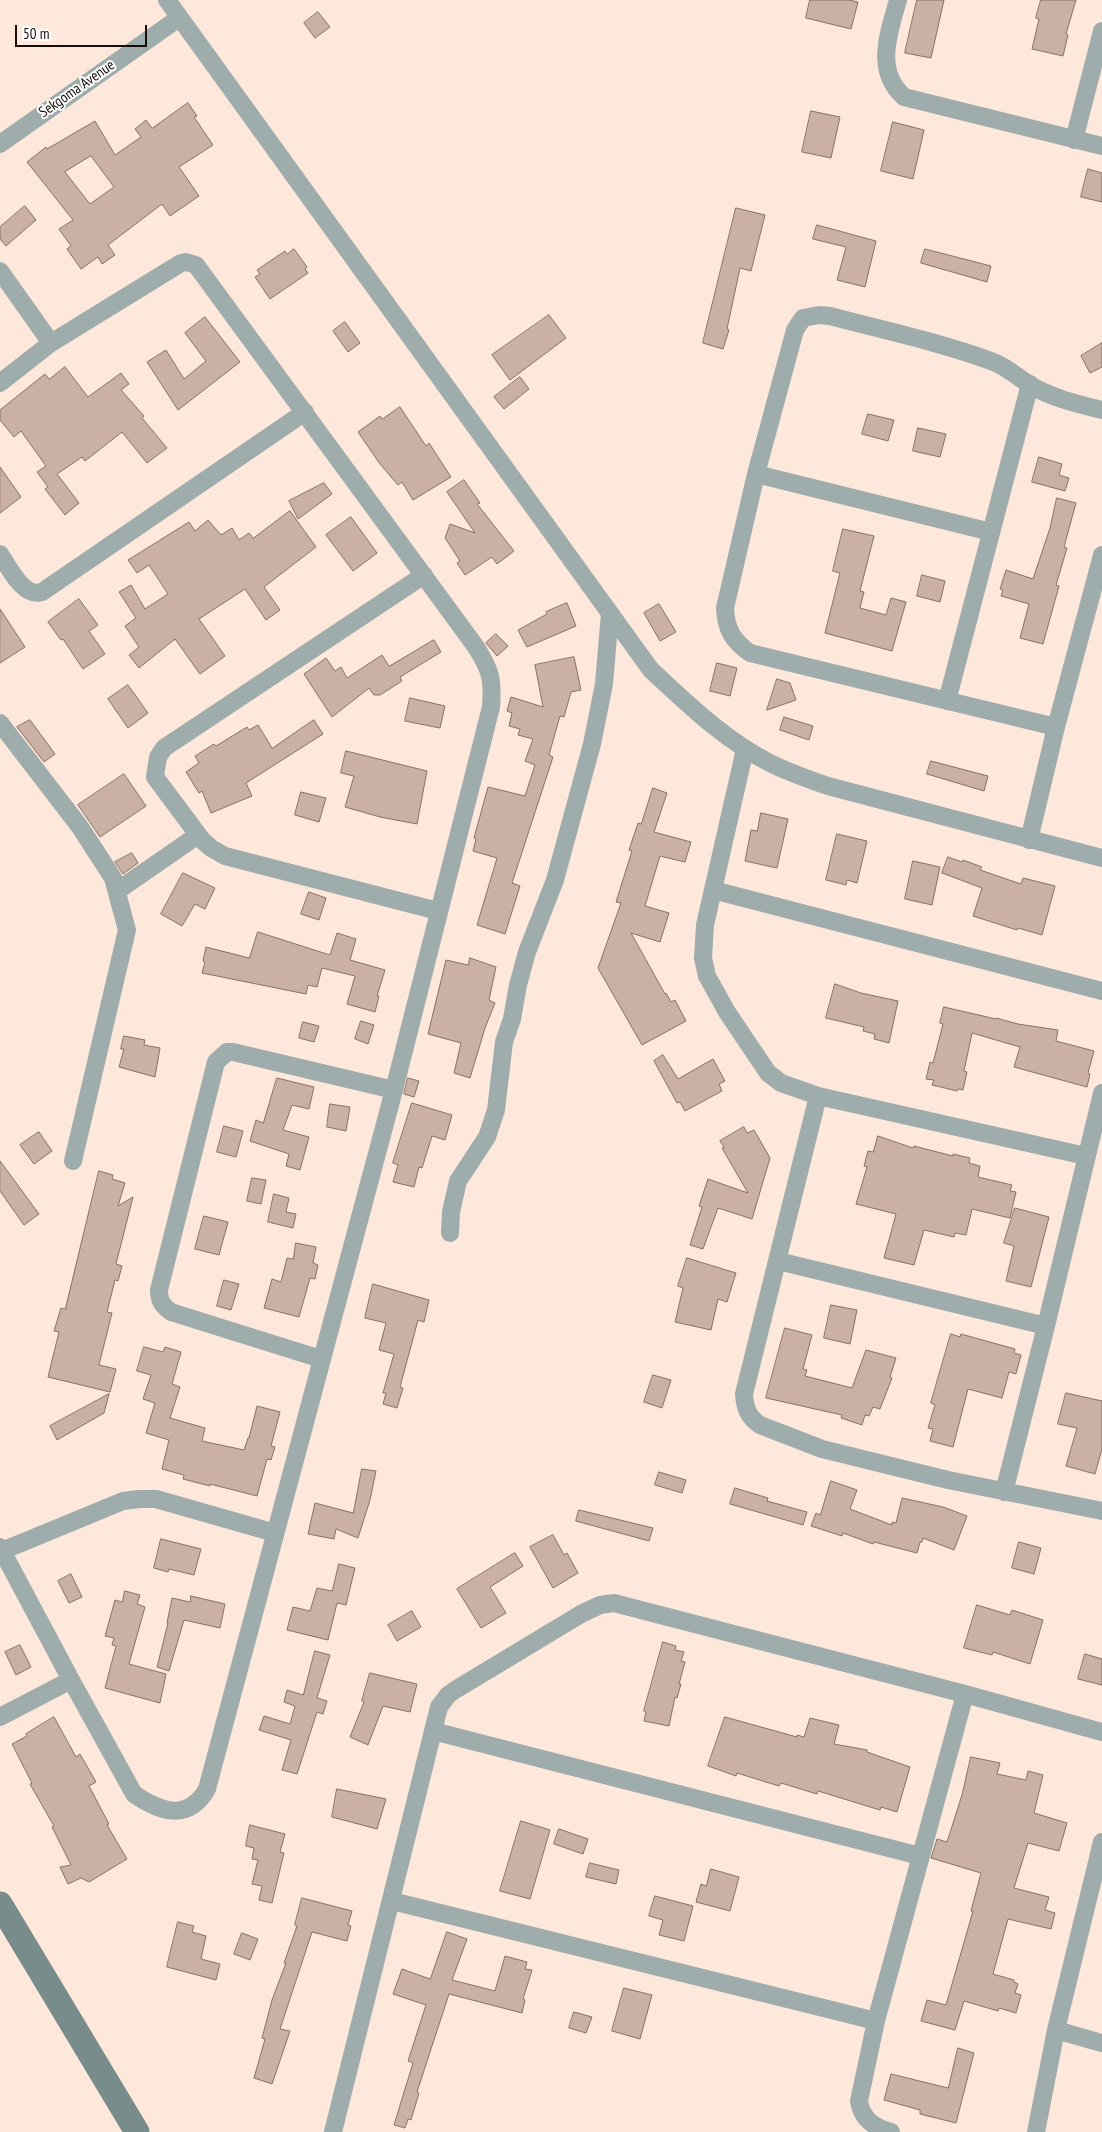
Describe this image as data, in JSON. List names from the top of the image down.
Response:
{
  "streets": {
    "street": ["Sekgoma Avenue"]
  },
  "scale_bar": "50 m"
}
